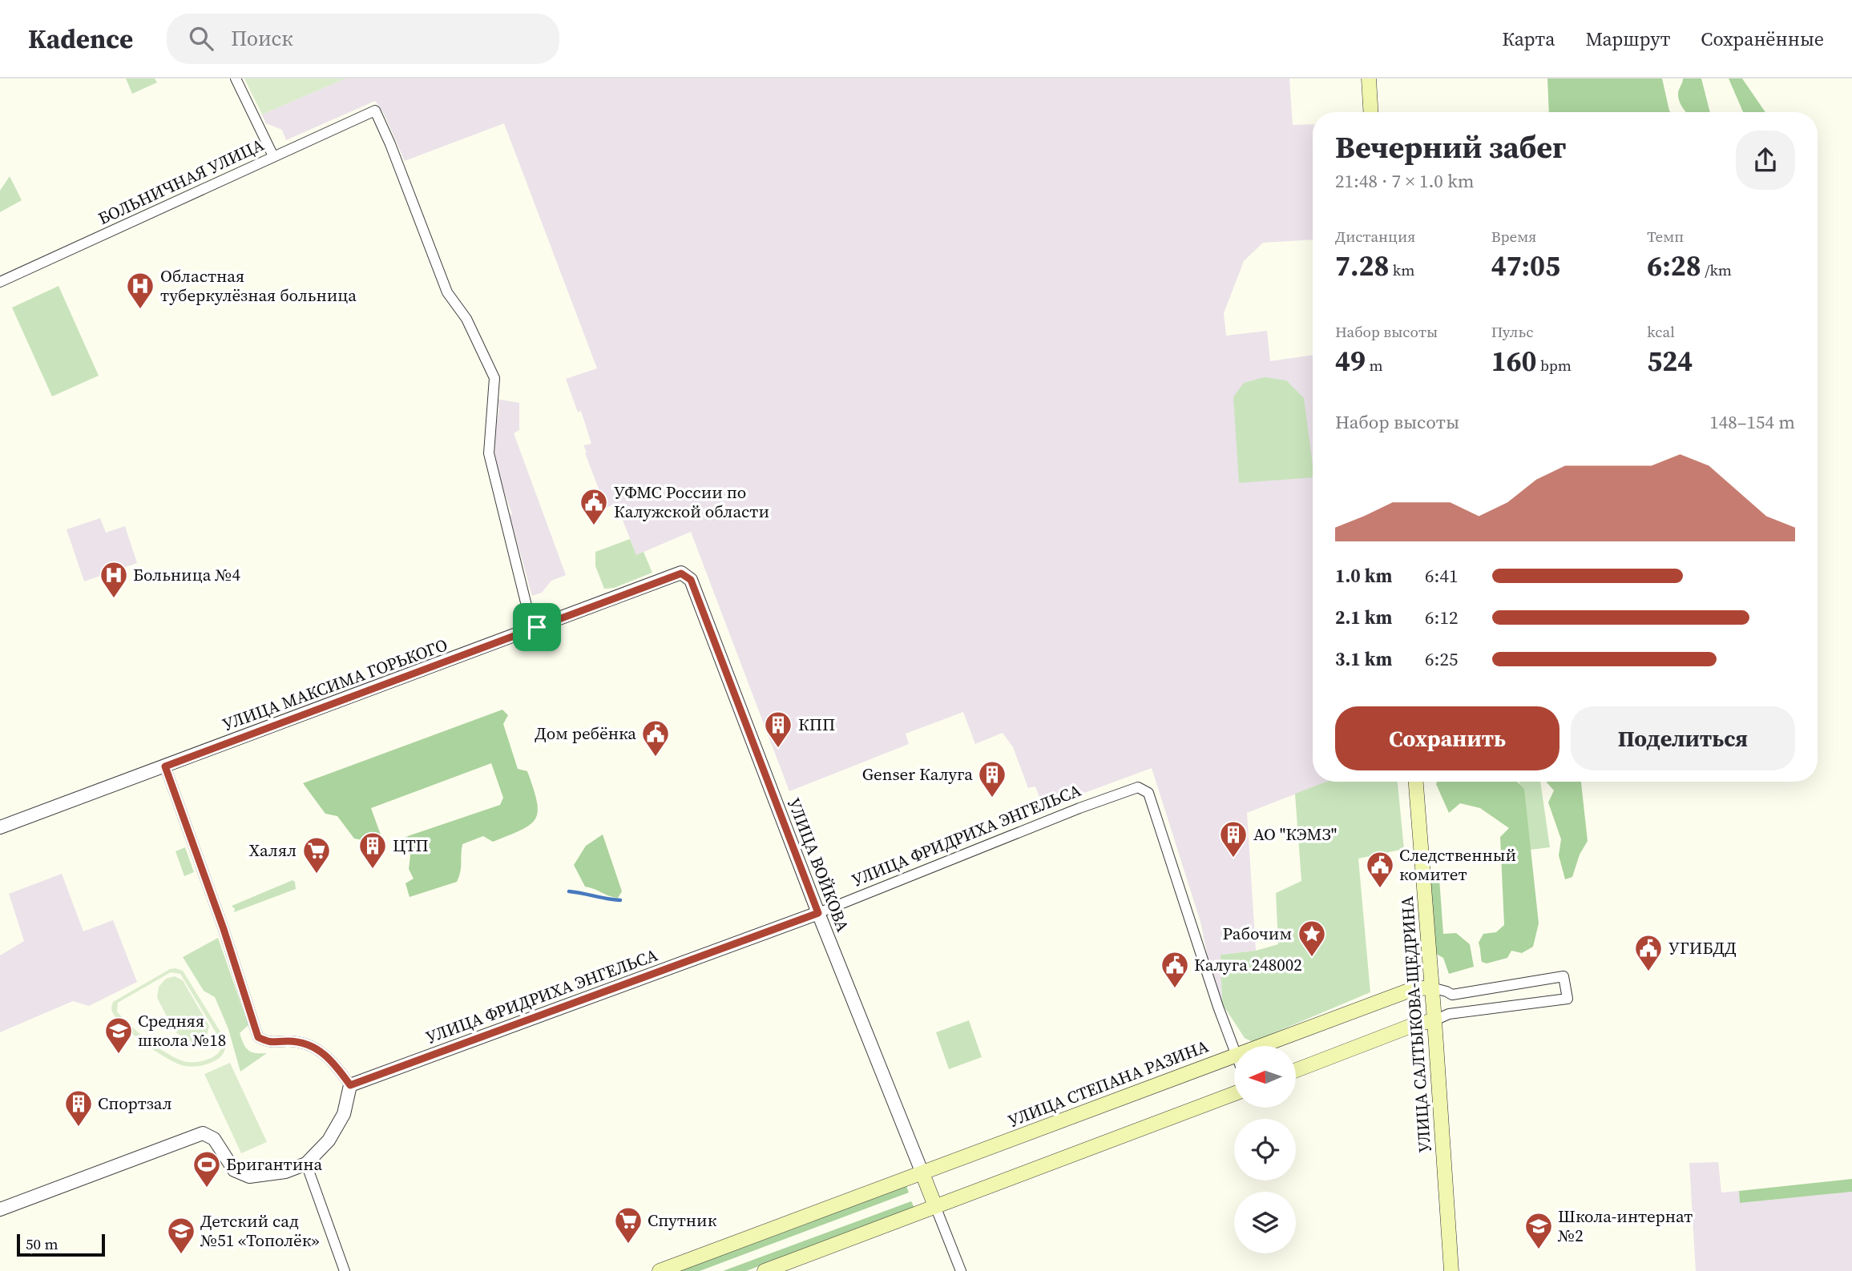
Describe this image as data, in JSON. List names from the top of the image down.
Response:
{
  "streets": {
    "main road": ["УЛИЦА САЛТЫКОВА-ЩЕДРИНА", "УЛИЦА СТЕПАНА РАЗИНА"],
    "street": [
      "БОЛЬНИЧНАЯ УЛИЦА",
      "УЛИЦА МАКСИМА ГОРЬКОГО",
      "УЛИЦА ФРИДРИХА ЭНГЕЛЬСА",
      "УЛИЦА ВОЙКОВА"
    ]
  },
  "crossings": [
    ["БОЛЬНИЧНАЯ УЛИЦА", "УЛИЦА МАКСИМА ГОРЬКОГО"],
    ["УЛИЦА МАКСИМА ГОРЬКОГО", "УЛИЦА ВОЙКОВА"],
    ["УЛИЦА ФРИДРИХА ЭНГЕЛЬСА", "УЛИЦА ВОЙКОВА"],
    ["УЛИЦА ВОЙКОВА", "УЛИЦА СТЕПАНА РАЗИНА"],
    ["УЛИЦА САЛТЫКОВА-ЩЕДРИНА", "УЛИЦА СТЕПАНА РАЗИНА"]
  ],
  "places": {
    "hospital": ["Областная туберкулёзная больница", "Больница №4"],
    "public building": [
      "УФМС России по Калужской области",
      "Дом ребёнка",
      "Следственный комитет",
      "УГИБДД",
      "Калуга 248002"
    ],
    "building": [
      "КПП",
      "Genser Калуга",
      "АО \"КЭМЗ\"",
      "ЦТП",
      "Спортзал"
    ],
    "supermarket": ["Халял", "Спутник"],
    "place": ["Рабочим"],
    "school or university": ["Средняя школа №18", "Школа-интернат №2", "Детский сад №51 «Тополёк»"],
    "sports": ["Бригантина"]
  },
  "scale_bar": "50 m",
  "north": "left",
  "page": {
    "header": "Kadence",
    "search": "Поиск",
    "nav": ["Карта", "Маршрут", "Сохранённые"],
    "heading": ["Вечерний забег", "21:48 · 7 × 1.0 km"],
    "stats": [
      ["Дистанция", "7.28 km"],
      ["Время", "47:05"],
      ["Темп", "6:28 /km"],
      ["Набор высоты", "49 m"],
      ["Пульс", "160 bpm"],
      ["kcal", "524"]
    ],
    "chart": ["Набор высоты", "148–154 m"],
    "list": [
      {
        "name": "1.0 km",
        "note": "6:41"
      },
      {
        "name": "2.1 km",
        "note": "6:12"
      },
      {
        "name": "3.1 km",
        "note": "6:25"
      }
    ],
    "buttons": ["Сохранить", "Поделиться"],
    "scale": "50 m"
  }
}
